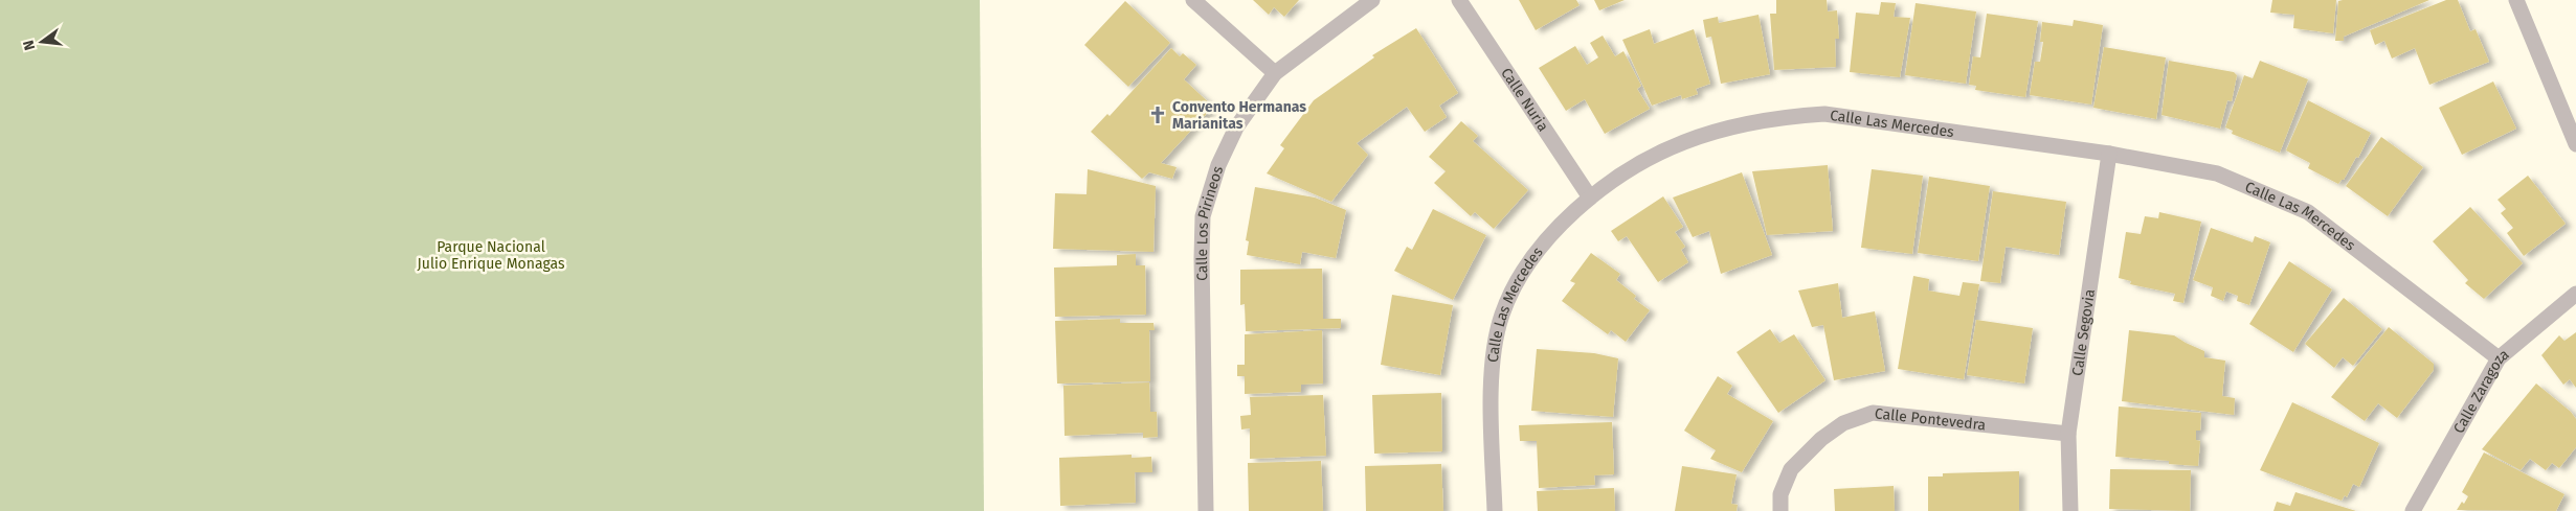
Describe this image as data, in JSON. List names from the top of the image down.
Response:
{
  "streets": {
    "street": [
      "Calle Nuria",
      "Calle Las Mercedes",
      "Calle Los Pirineos",
      "Calle Segovia",
      "Calle Zaragoza",
      "Calle Pontevedra"
    ]
  },
  "crossings": [
    ["Calle Nuria", "Calle Las Mercedes"],
    ["Calle Las Mercedes", "Calle Segovia"],
    ["Calle Las Mercedes", "Calle Zaragoza"],
    ["Calle Segovia", "Calle Pontevedra"]
  ],
  "parks": ["Parque Nacional Julio Enrique Monagas"],
  "places": {
    "church": ["Convento Hermanas Marianitas"]
  },
  "north": "left"
}
